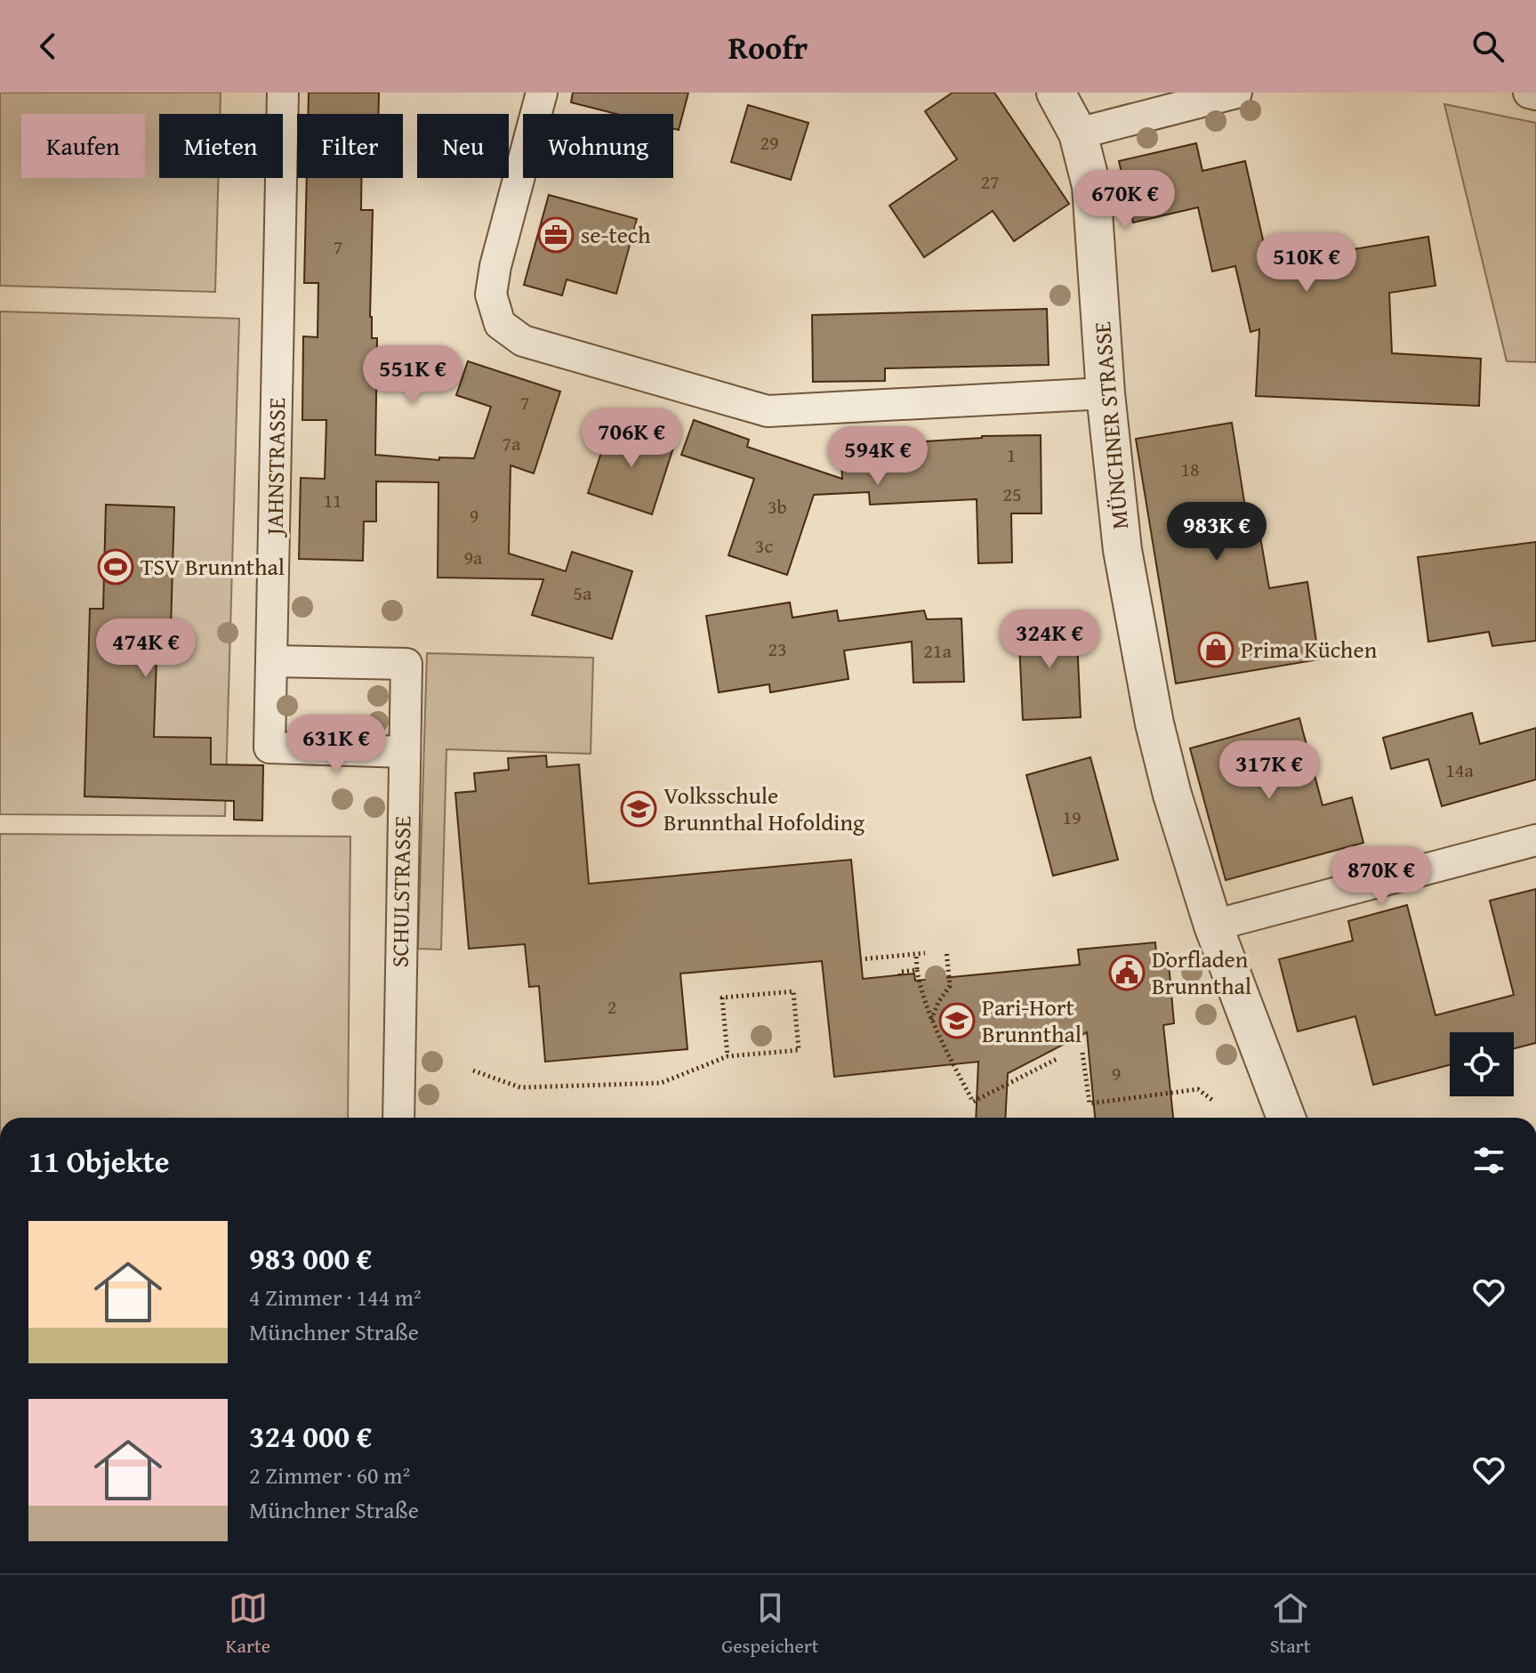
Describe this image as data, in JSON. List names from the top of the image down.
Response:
{
  "streets": {
    "street": ["MÜNCHNER STRASSE", "JAHNSTRASSE", "SCHULSTRASSE"]
  },
  "crossings": [
    ["JAHNSTRASSE", "SCHULSTRASSE"]
  ],
  "places": {
    "office": ["se-tech"],
    "sports": ["TSV Brunnthal"],
    "shop": ["Prima Küchen"],
    "school or university": ["Volksschule Brunnthal Hofolding", "Pari-Hort Brunnthal"],
    "public building": ["Dorfladen Brunnthal"]
  },
  "house_numbers": [
    "29",
    "27",
    "7",
    "7",
    "7a",
    "1",
    "18",
    "25",
    "11",
    "3b",
    "9",
    "3c",
    "9a",
    "5a",
    "23",
    "21a",
    "14a",
    "19",
    "2",
    "9"
  ],
  "page": {
    "header": "Roofr",
    "chip": [
      "Kaufen",
      "Mieten",
      "Filter",
      "Neu",
      "Wohnung"
    ],
    "price": [
      "670K €",
      "510K €",
      "551K €",
      "706K €",
      "594K €",
      "983K €",
      "324K €",
      "474K €",
      "631K €",
      "317K €",
      "870K €"
    ],
    "heading": "11 Objekte",
    "list": [
      {
        "name": "983 000 €",
        "note": "4 Zimmer · 144 m² · Münchner Straße"
      },
      {
        "name": "324 000 €",
        "note": "2 Zimmer · 60 m² · Münchner Straße"
      }
    ],
    "tabs": ["Karte", "Gespeichert", "Start"]
  }
}
